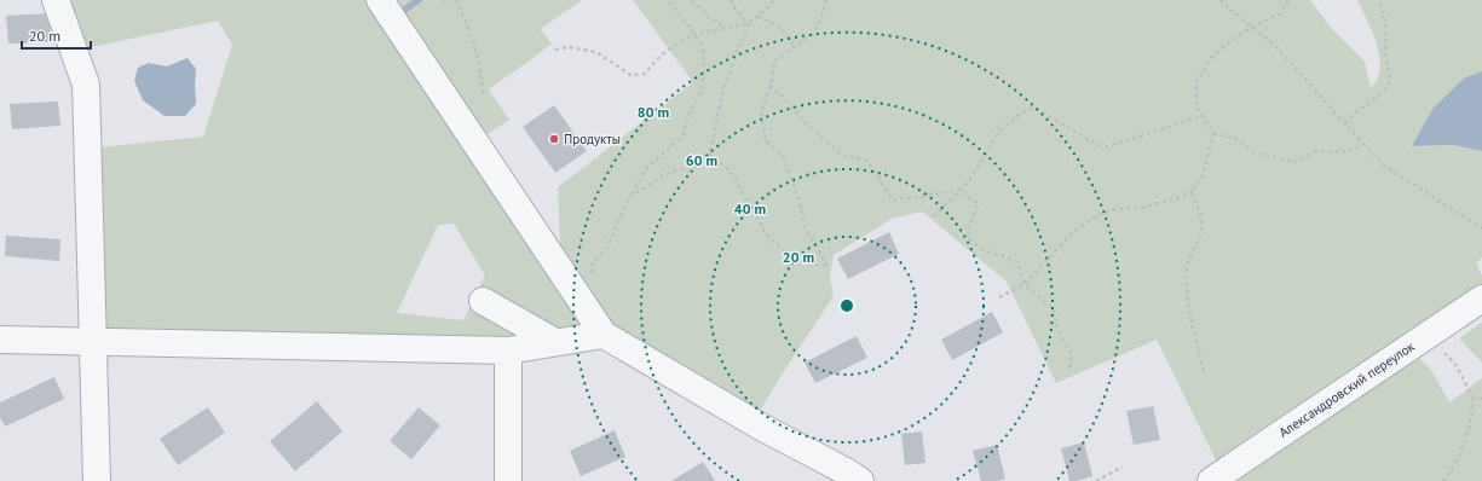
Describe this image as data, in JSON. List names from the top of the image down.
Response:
{
  "streets": {
    "street": ["Александровский переулок"]
  },
  "places": ["Продукты"],
  "scale_bar": "20 m",
  "rings": [
    "80 m",
    "60 m",
    "40 m",
    "20 m"
  ]
}
